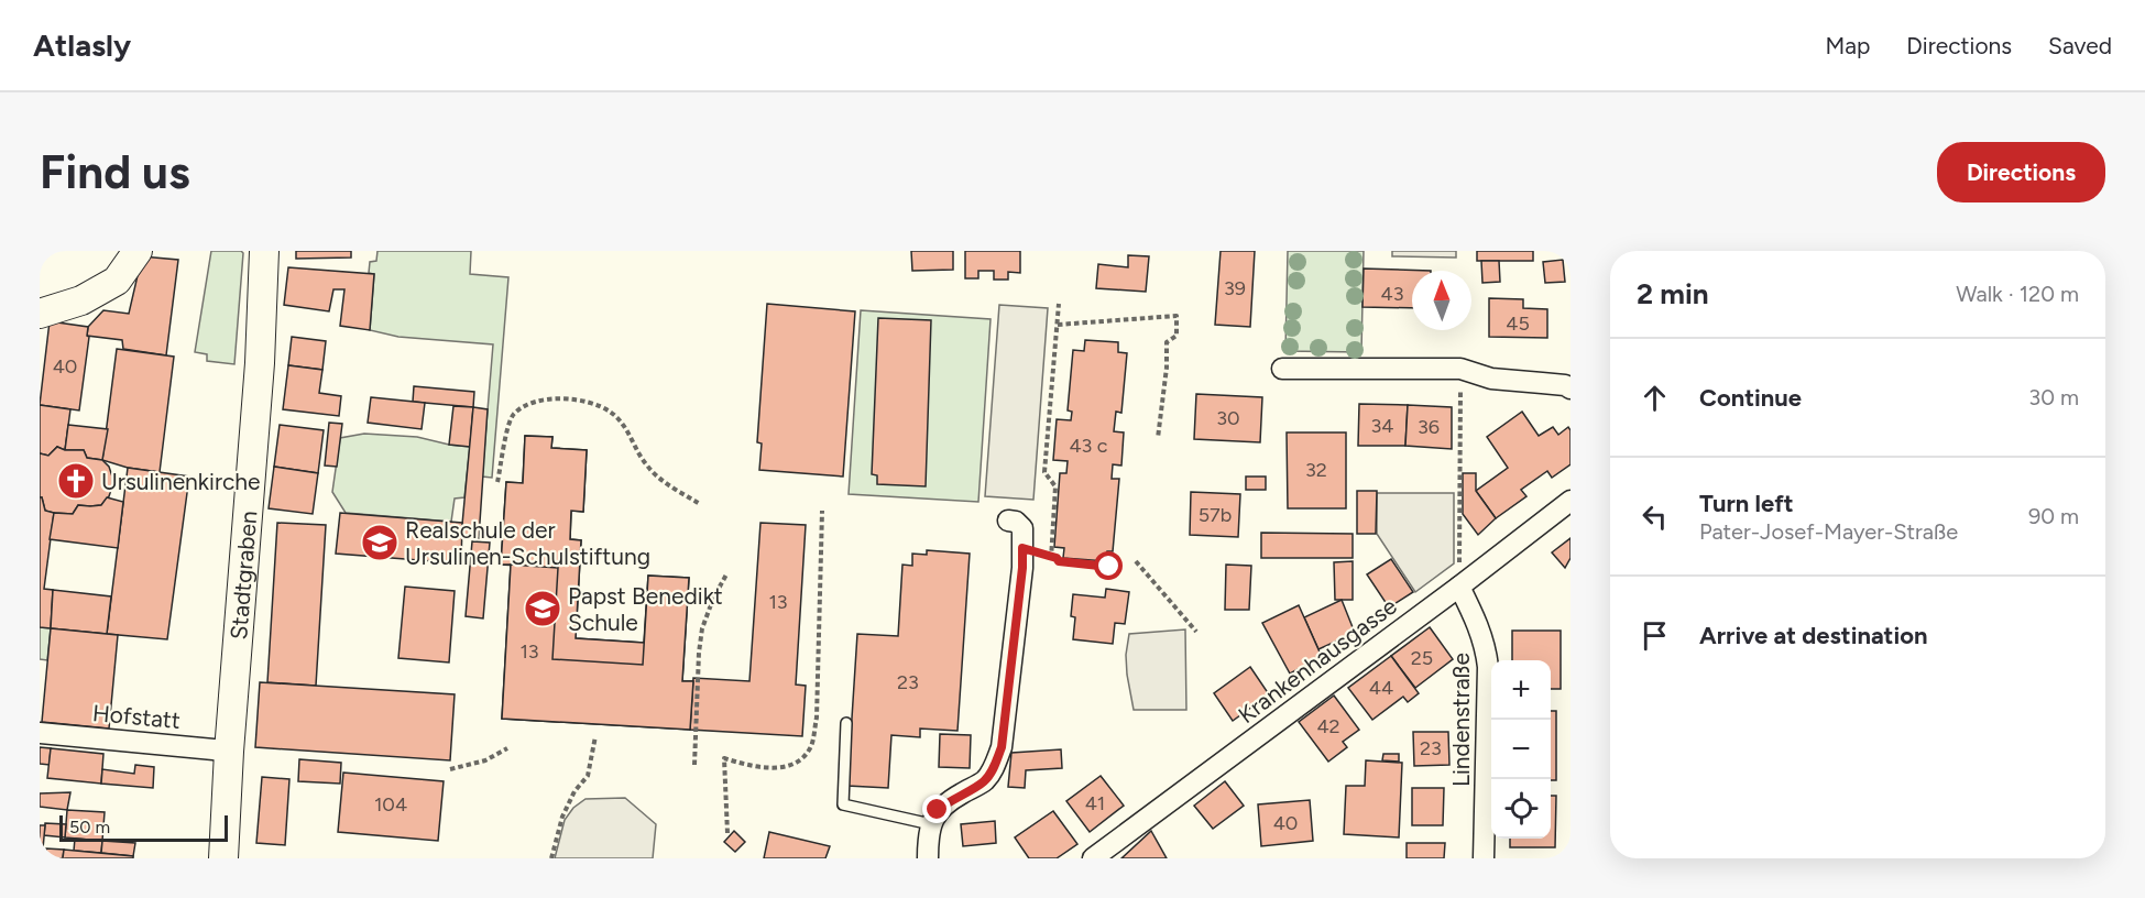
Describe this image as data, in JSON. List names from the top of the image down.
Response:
{
  "streets": {
    "main road": ["Stadtgraben"],
    "street": ["Krankenhausgasse", "Hofstatt", "Lindenstraße"]
  },
  "crossings": [
    ["Stadtgraben", "Hofstatt"],
    ["Krankenhausgasse", "Lindenstraße"]
  ],
  "places": {
    "church": ["Ursulinenkirche"],
    "school or university": ["Realschule der Ursulinen-Schulstiftung", "Papst Benedikt Schule"]
  },
  "house_numbers": [
    "39",
    "43",
    "45",
    "40",
    "30",
    "34",
    "36",
    "43 c",
    "32",
    "57b",
    "13",
    "13",
    "25",
    "23",
    "44",
    "42",
    "23",
    "41",
    "104",
    "40"
  ],
  "scale_bar": "50 m",
  "north": "top",
  "page": {
    "header": "Atlasly",
    "nav": ["Map", "Directions", "Saved"],
    "buttons": "Directions",
    "title": "Find us",
    "heading": ["2 min", "Walk · 120 m"],
    "list": [
      ["Continue", "30 m"],
      ["Turn left", "Pater-Josef-Mayer-Straße", "90 m"],
      "Arrive at destination"
    ],
    "map_buttons": ["+", "−"],
    "scale": "50 m"
  }
}
